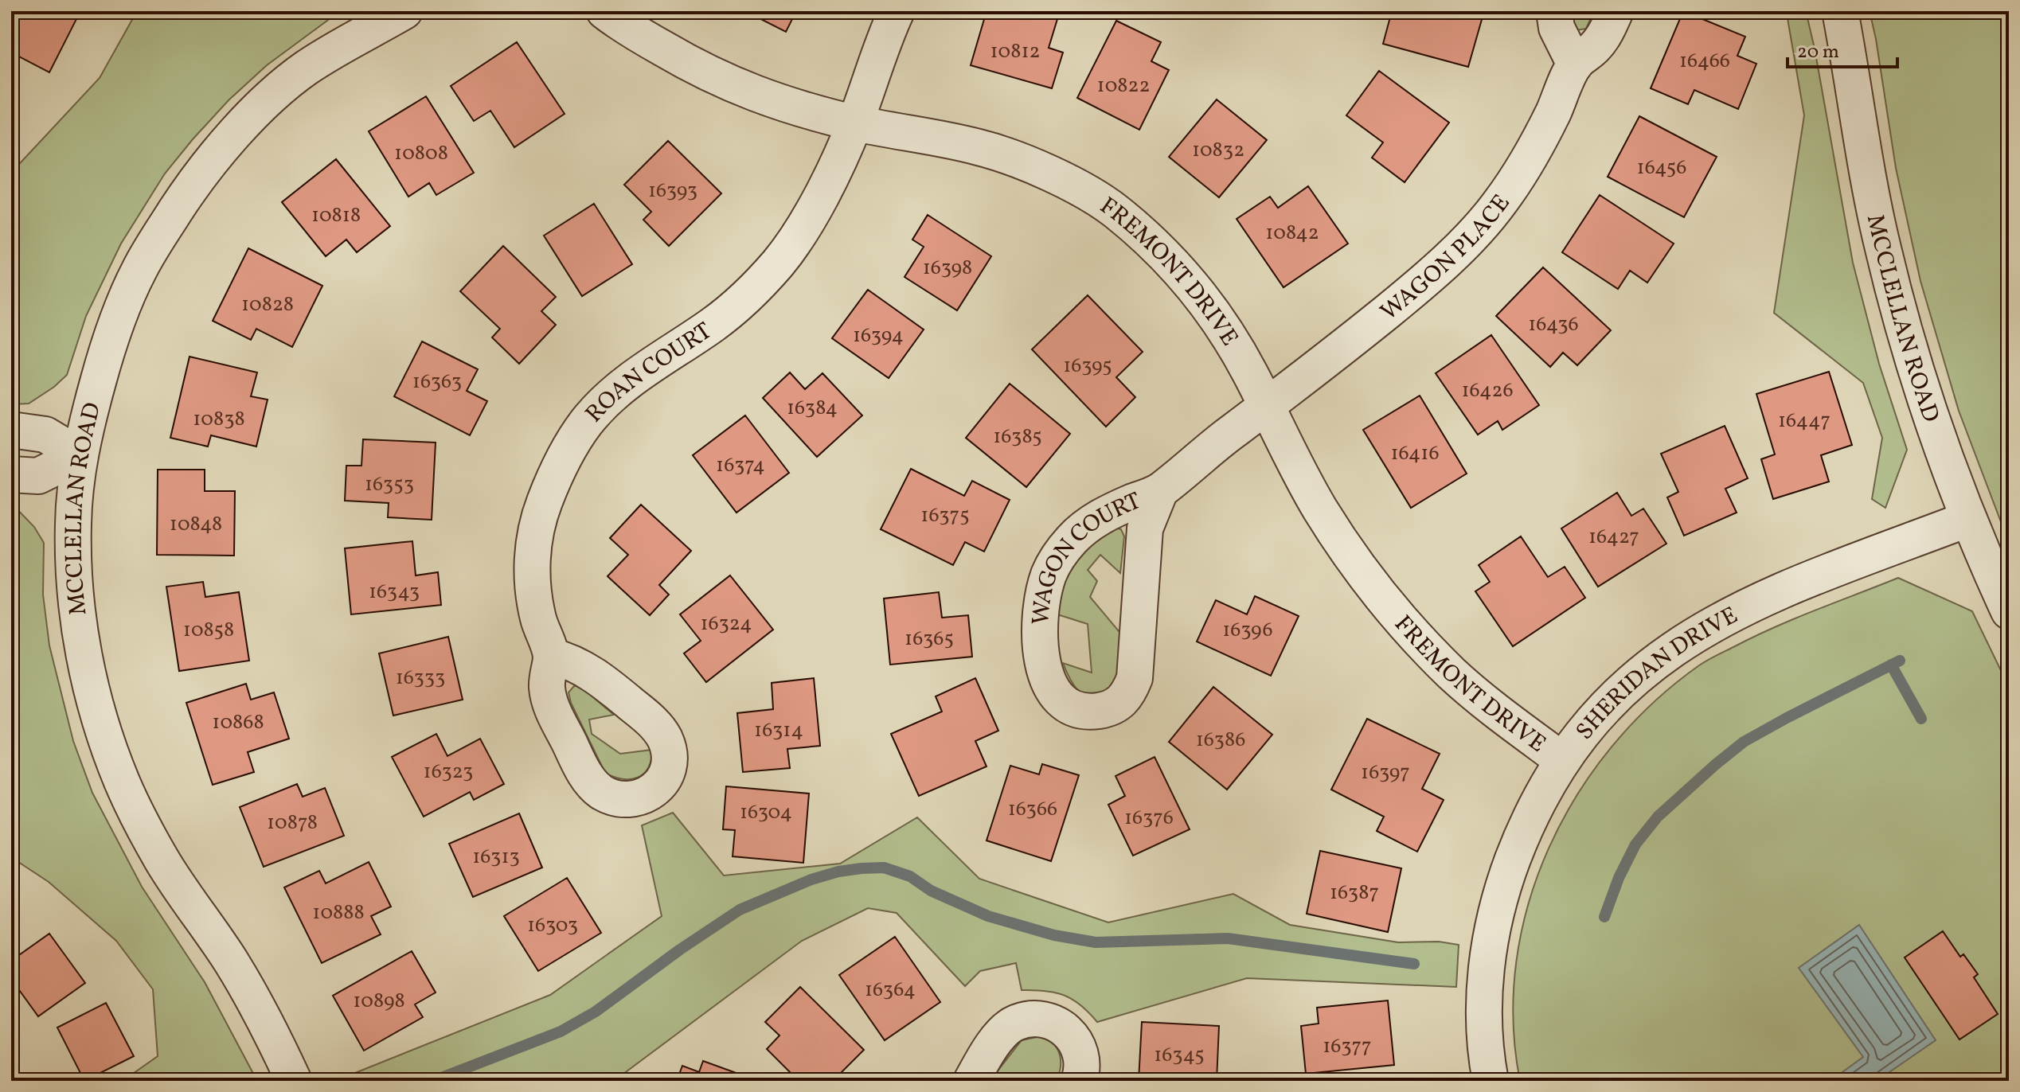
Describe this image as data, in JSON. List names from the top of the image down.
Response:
{
  "streets": {
    "street": [
      "WAGON PLACE",
      "FREMONT DRIVE",
      "MCCLELLAN ROAD",
      "ROAN COURT",
      "WAGON COURT",
      "SHERIDAN DRIVE"
    ]
  },
  "crossings": [
    ["WAGON PLACE", "FREMONT DRIVE"],
    ["WAGON PLACE", "WAGON COURT"],
    ["FREMONT DRIVE", "ROAN COURT"],
    ["FREMONT DRIVE", "WAGON COURT"],
    ["FREMONT DRIVE", "SHERIDAN DRIVE"],
    ["MCCLELLAN ROAD", "SHERIDAN DRIVE"]
  ],
  "house_numbers": [
    "10812",
    "16466",
    "10822",
    "10832",
    "10808",
    "16456",
    "16393",
    "10818",
    "10842",
    "16398",
    "10828",
    "16436",
    "16394",
    "16395",
    "16363",
    "16426",
    "16384",
    "10838",
    "16447",
    "16385",
    "16416",
    "16374",
    "16353",
    "16375",
    "10848",
    "16427",
    "16343",
    "16324",
    "10858",
    "16396",
    "16365",
    "16333",
    "10868",
    "16314",
    "16386",
    "16323",
    "16397",
    "16366",
    "16304",
    "16376",
    "10878",
    "16313",
    "16387",
    "10888",
    "16303",
    "16364",
    "10898",
    "16377",
    "16345"
  ],
  "scale_bar": "20 m"
}
